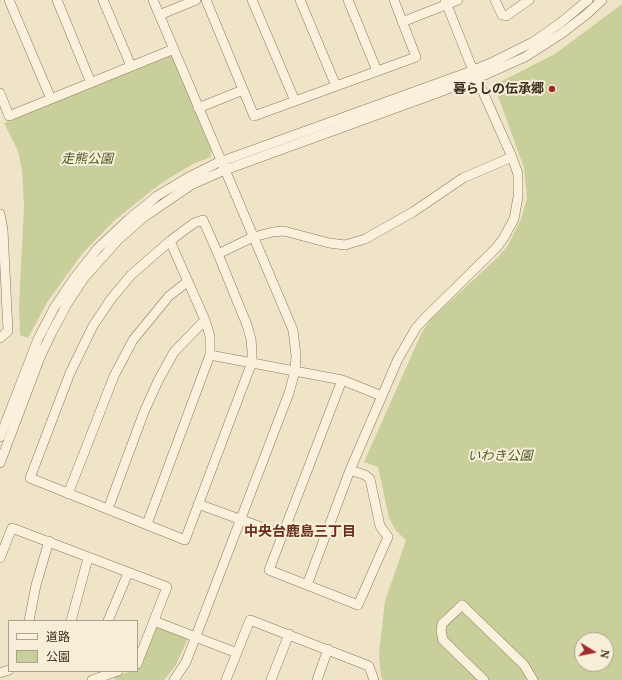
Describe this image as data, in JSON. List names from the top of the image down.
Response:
{
  "districts": ["中央台鹿島三丁目"],
  "parks": ["走熊公園", "いわき公園"],
  "places": ["暮らしの伝承郷"],
  "legend": ["道路", "公園"],
  "north": "right"
}
